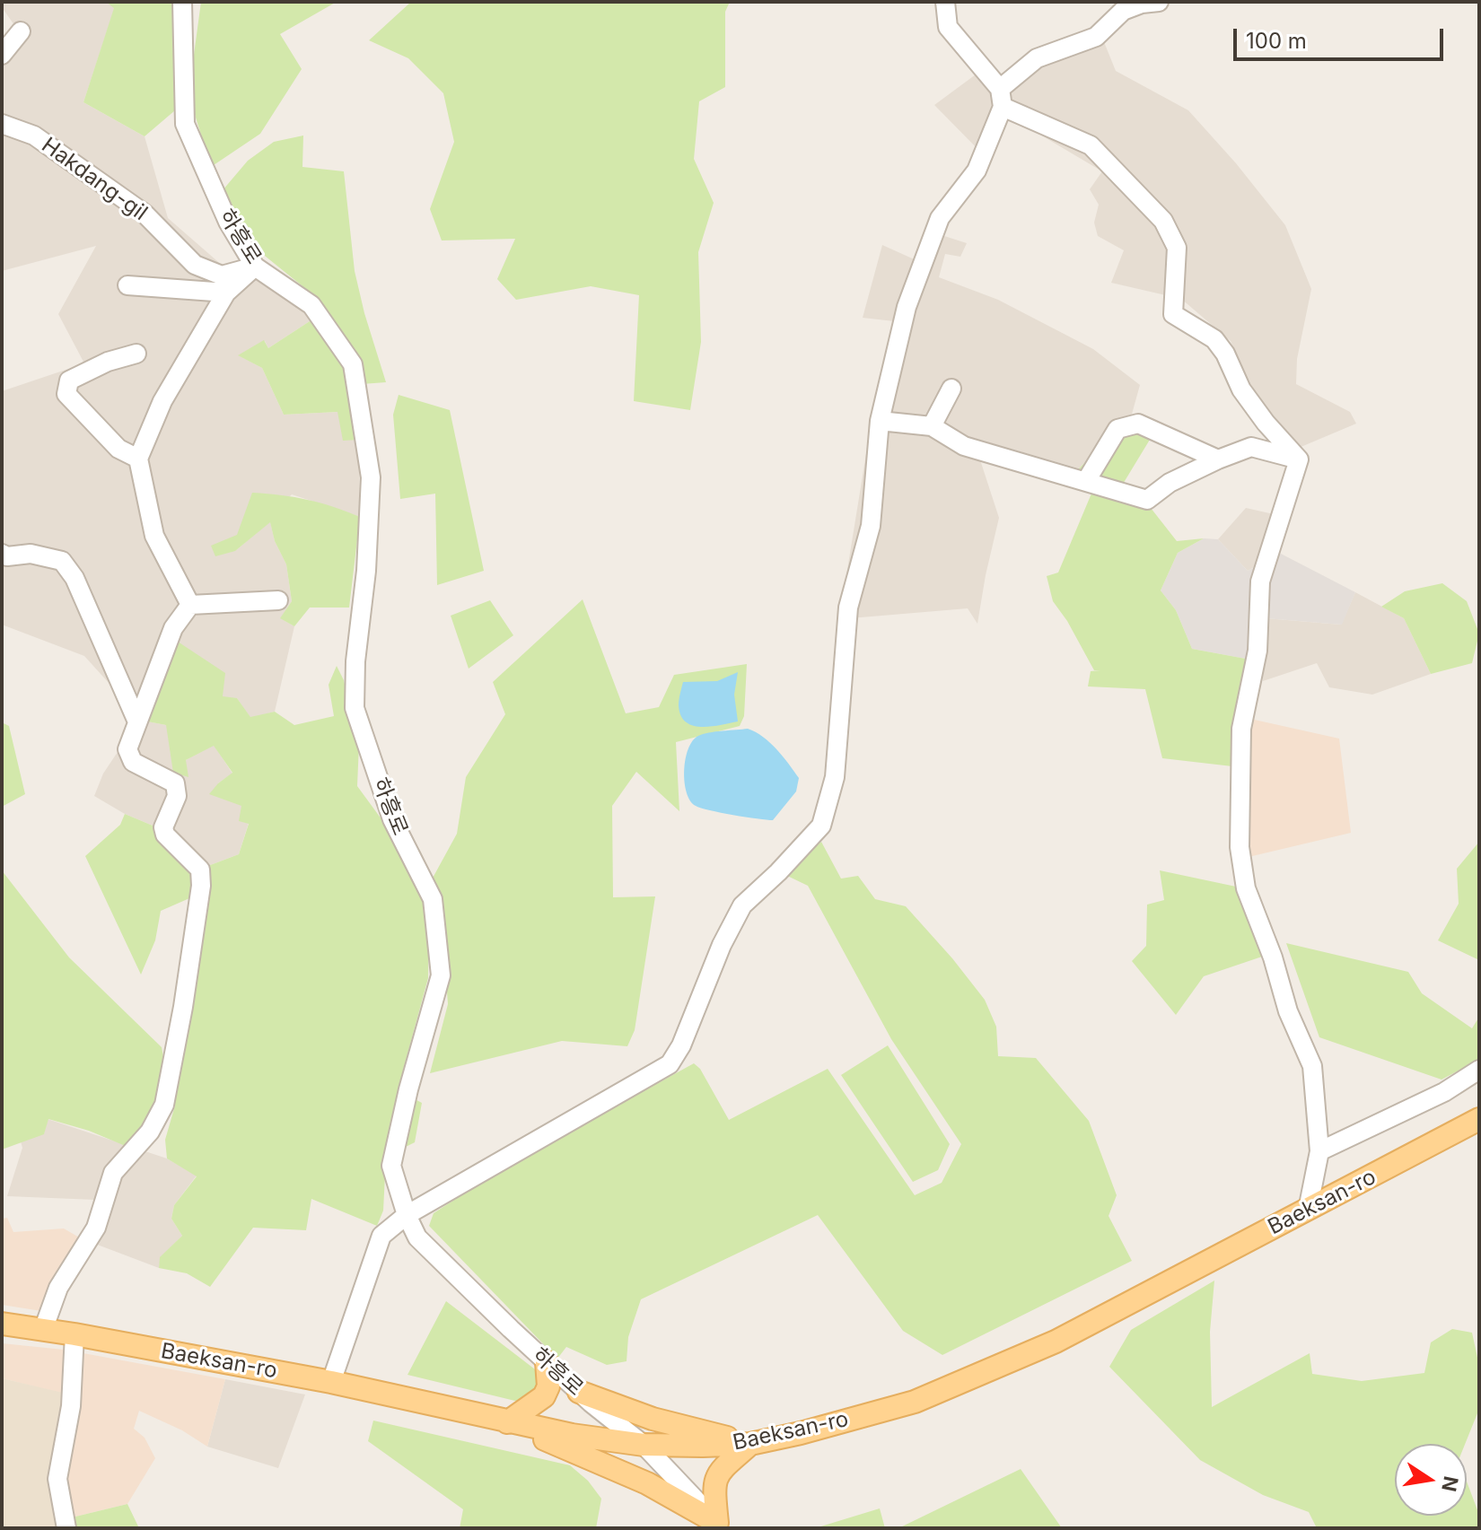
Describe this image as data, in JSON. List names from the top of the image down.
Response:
{
  "streets": {
    "main road": ["Baeksan-ro"],
    "street": ["Hakdang-gil", "하흥로"]
  },
  "crossings": [
    ["Hakdang-gil", "하흥로"],
    ["하흥로", "Baeksan-ro"]
  ],
  "scale_bar": "100 m",
  "north": "right"
}
